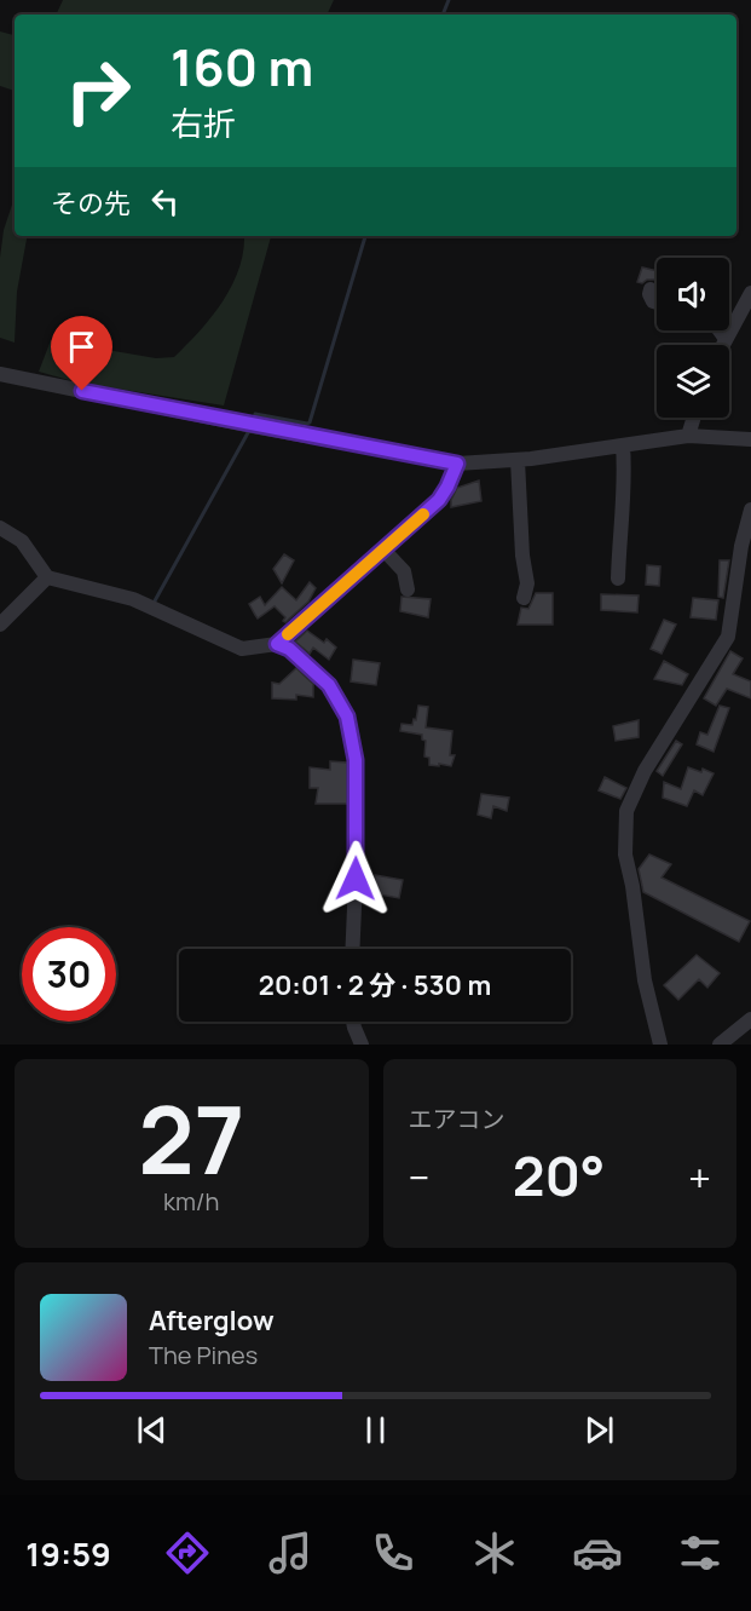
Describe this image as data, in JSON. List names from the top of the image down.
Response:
{
  "page": {
    "turn": ["160 m", "右折"],
    "then": "その先",
    "limit": "30",
    "trip": "20:01 · 2 分 · 530 m",
    "tile": [
      ["27", "km/h"],
      "エアコン"
    ],
    "heat": ["−", "20°", "+"],
    "song": ["Afterglow", "The Pines"],
    "tabs": "19:59"
  }
}
